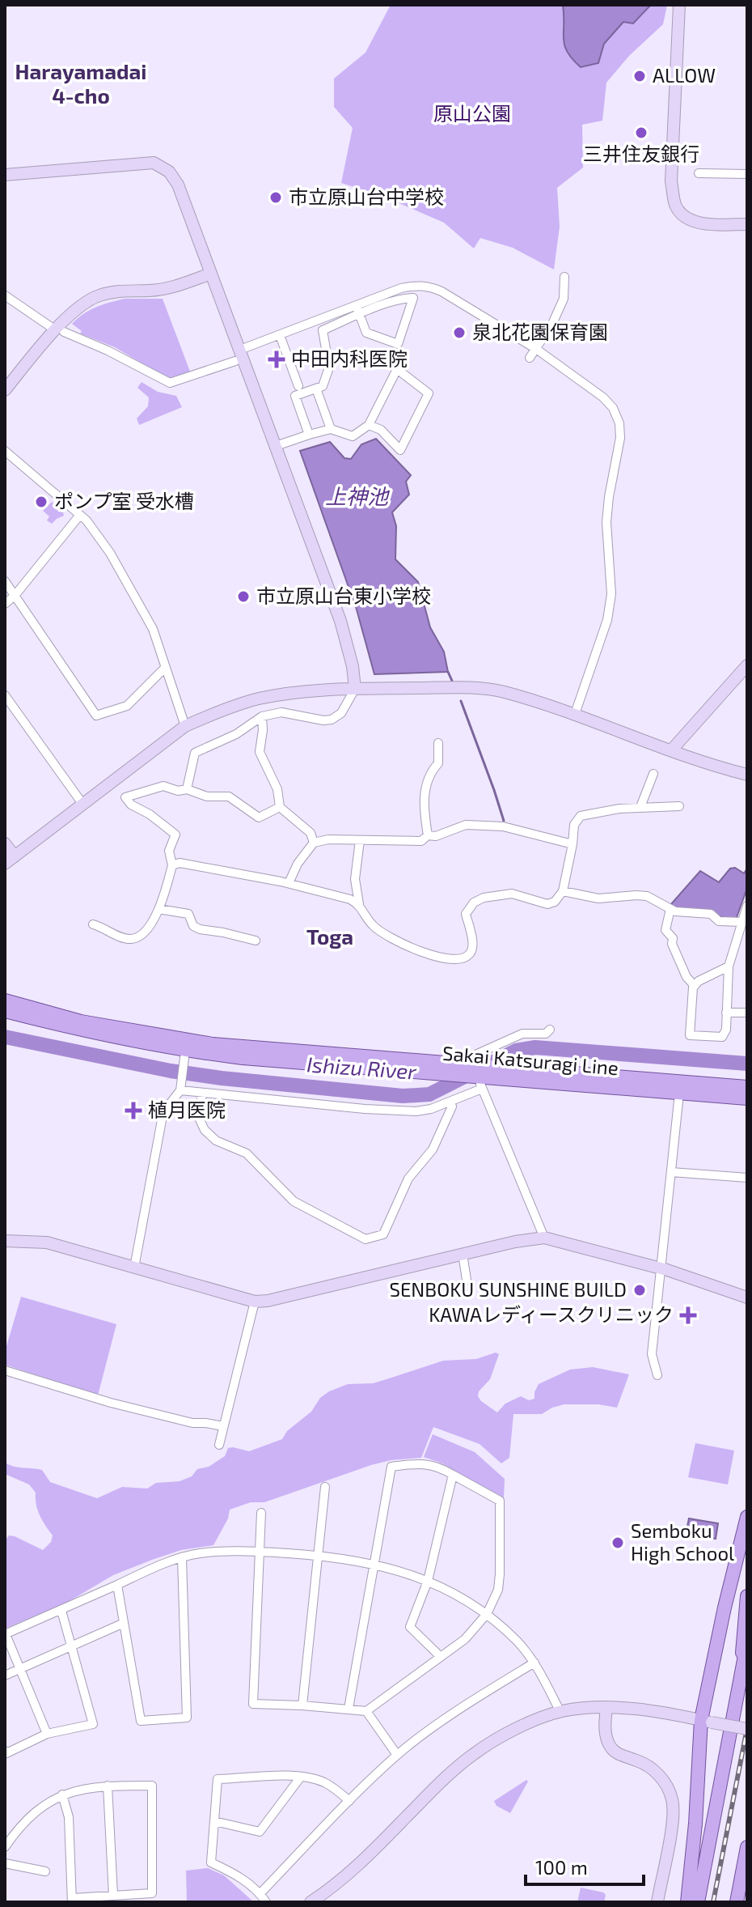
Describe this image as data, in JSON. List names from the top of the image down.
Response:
{
  "streets": {
    "main road": ["Sakai Katsuragi Line"]
  },
  "districts": ["Harayamadai 4-cho", "Toga"],
  "water": ["上神池", "Ishizu River"],
  "parks": ["原山公園"],
  "places": {
    "other": [
      "ALLOW",
      "三井住友銀行",
      "市立原山台中学校",
      "泉北花園保育園",
      "ポンプ室 受水槽",
      "市立原山台東小学校",
      "SENBOKU SUNSHINE BUILD",
      "Semboku High School"
    ],
    "health": ["中田内科医院", "植月医院", "KAWAレディースクリニック"]
  },
  "scale_bar": "100 m"
}
